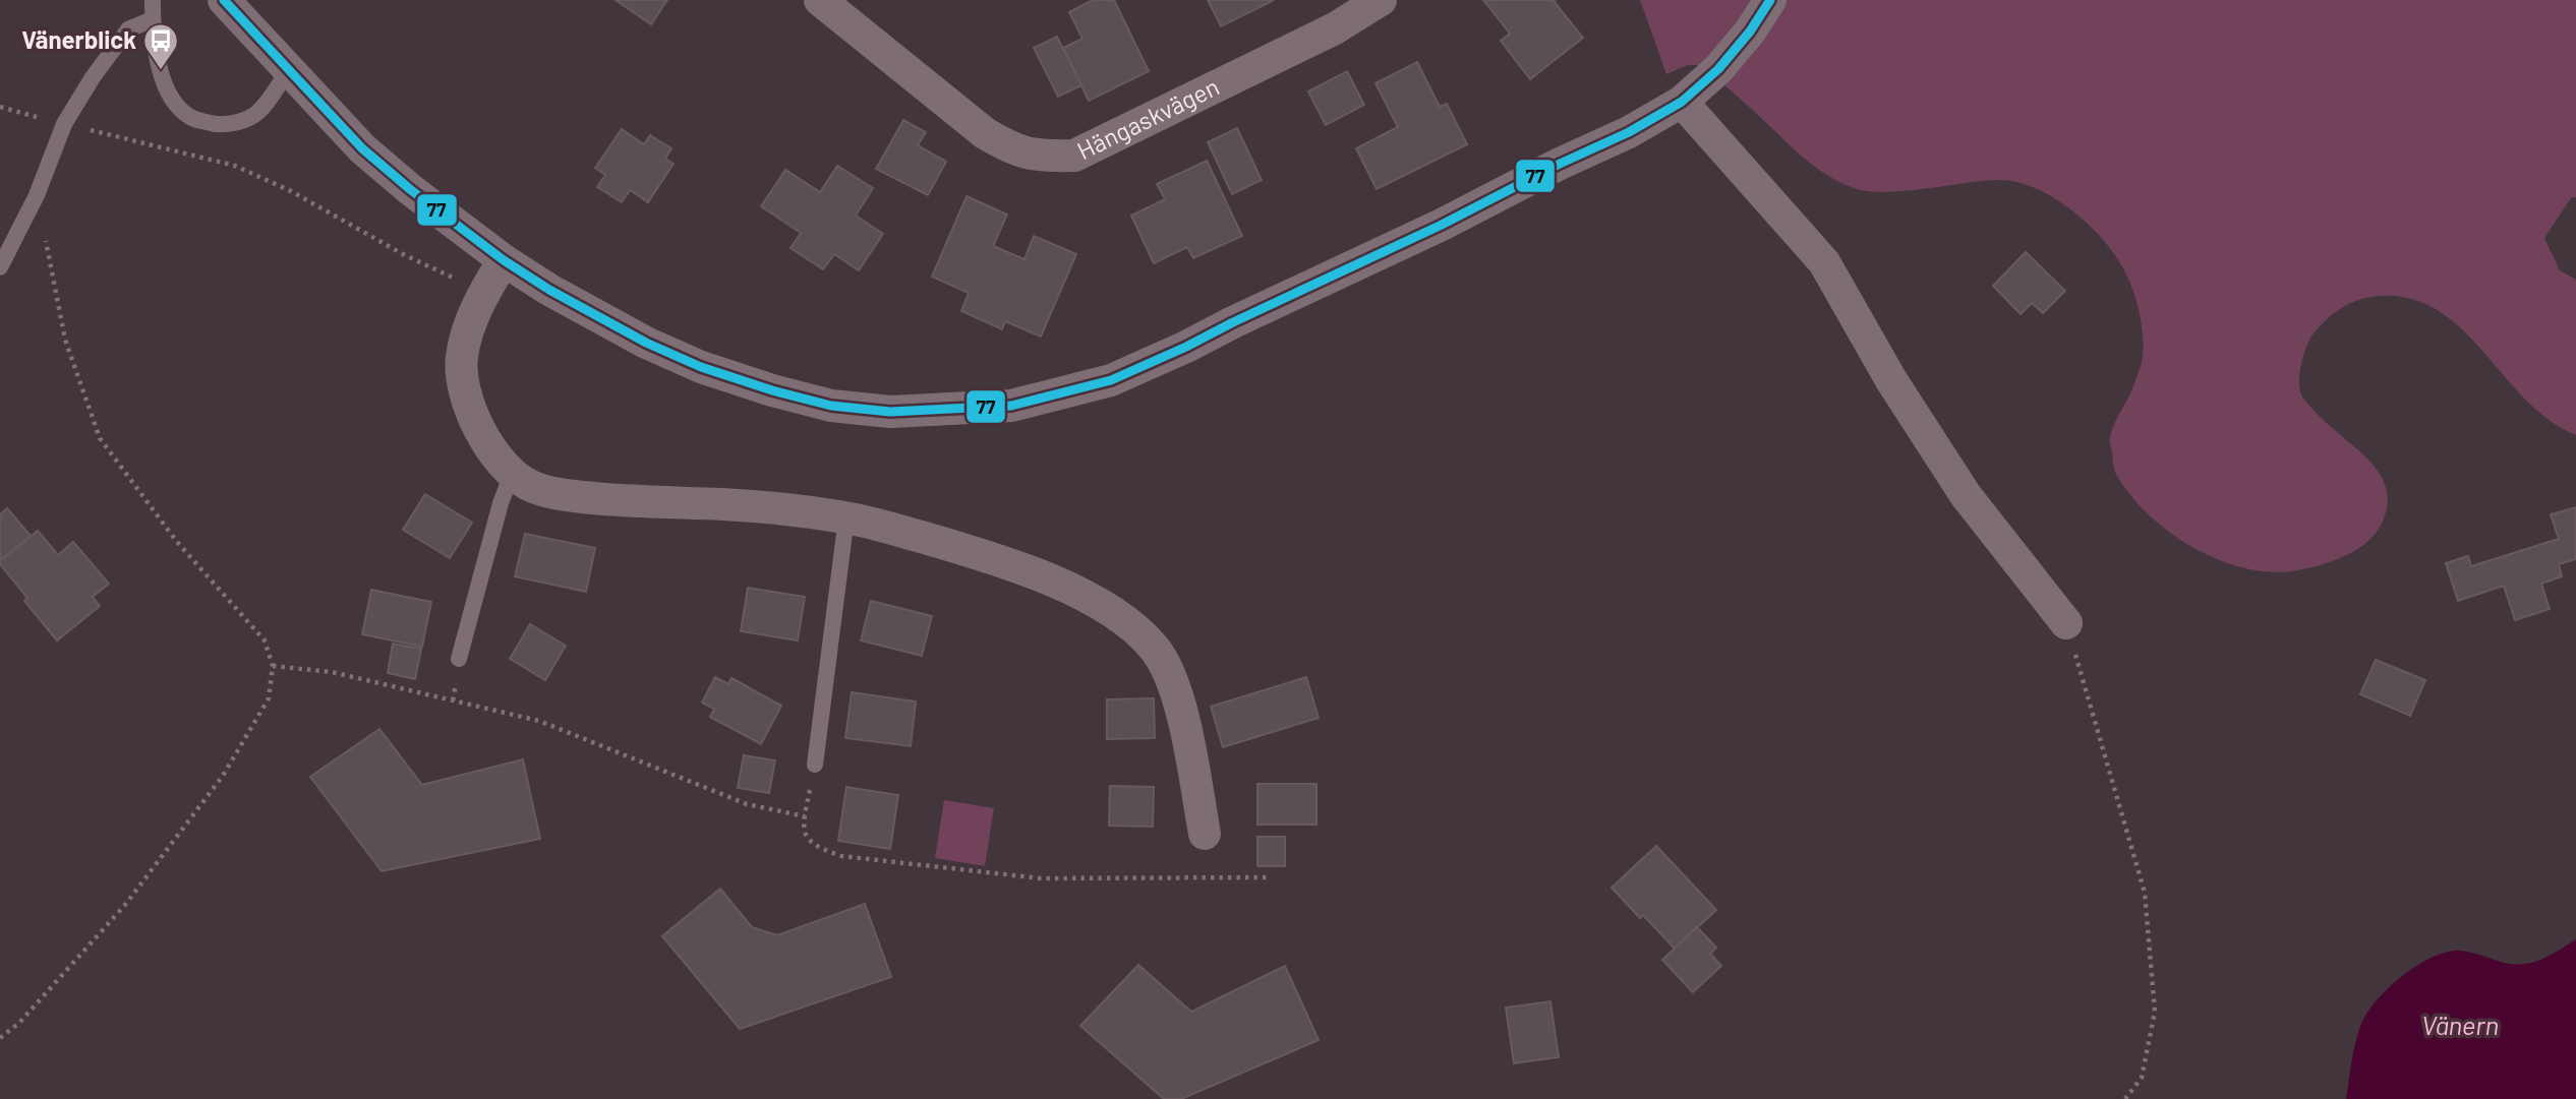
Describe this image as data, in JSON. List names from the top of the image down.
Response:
{
  "streets": {
    "street": ["Hängaskvägen"]
  },
  "water": ["Vänern"],
  "places": {
    "bus stop": ["Vänerblick"]
  },
  "lines": ["transit line 77"]
}
